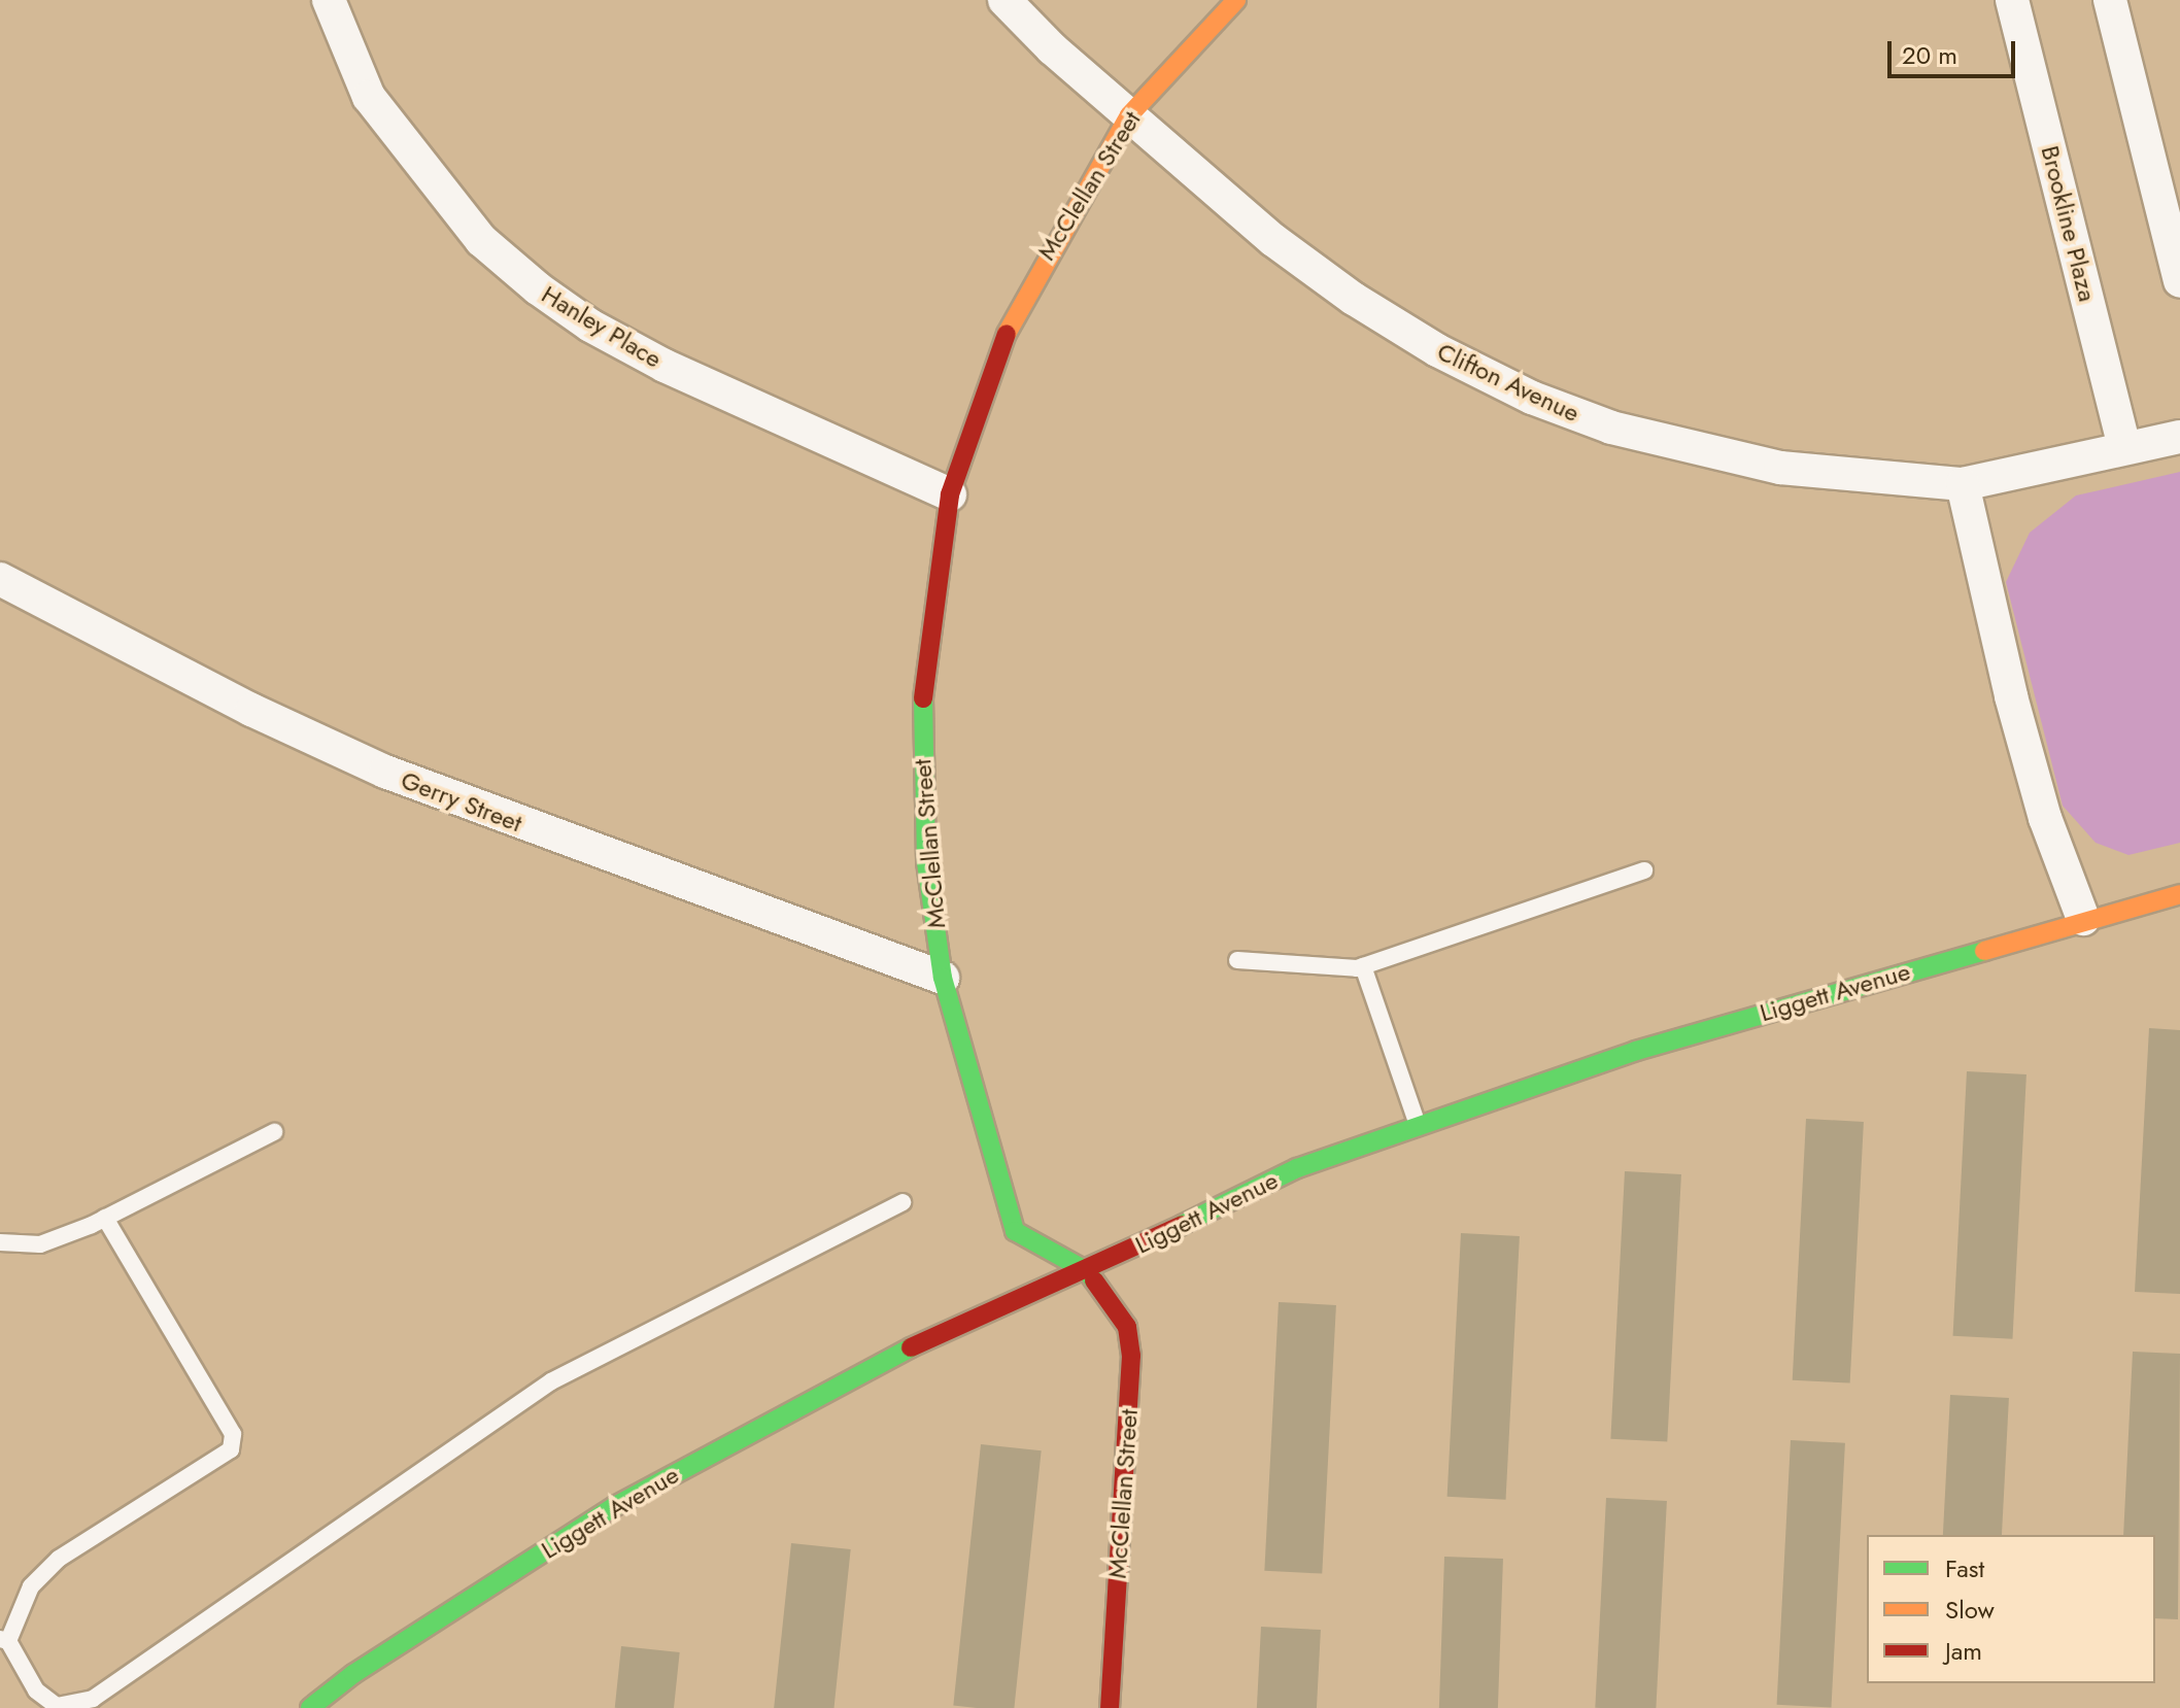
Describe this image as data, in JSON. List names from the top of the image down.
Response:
{
  "streets": {
    "street": [
      "McClellan Street",
      "Brookline Plaza",
      "Hanley Place",
      "Clifton Avenue",
      "Gerry Street",
      "Liggett Avenue"
    ]
  },
  "crossings": [
    ["McClellan Street", "Hanley Place"],
    ["McClellan Street", "Clifton Avenue"],
    ["McClellan Street", "Gerry Street"],
    ["McClellan Street", "Liggett Avenue"],
    ["Brookline Plaza", "Clifton Avenue"]
  ],
  "legend": ["Fast", "Slow", "Jam"],
  "scale_bar": "20 m"
}
